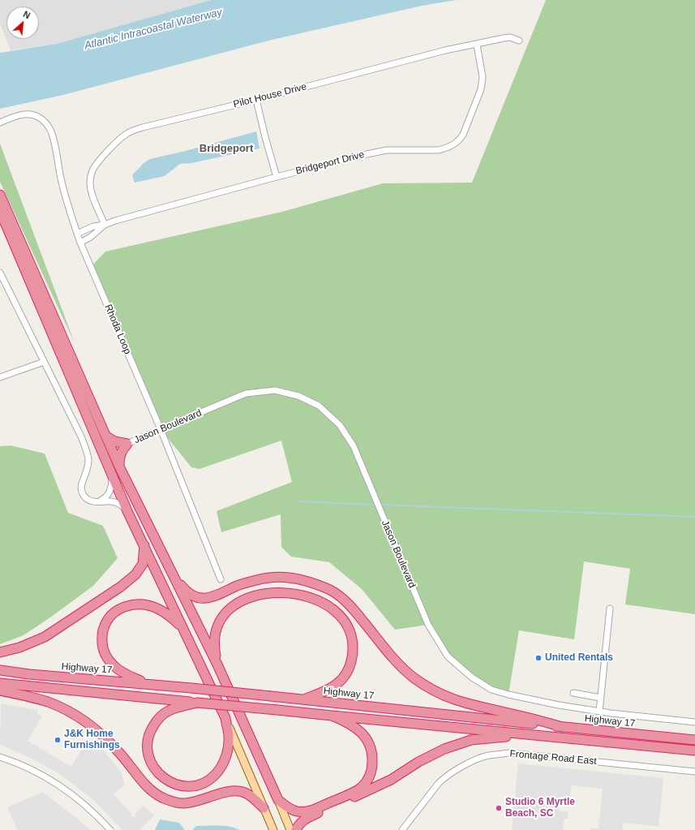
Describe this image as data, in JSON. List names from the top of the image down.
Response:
{
  "streets": {
    "highway": ["Highway 17"],
    "street": [
      "Pilot House Drive",
      "Bridgeport Drive",
      "Rhoda Loop",
      "Jason Boulevard",
      "Frontage Road East"
    ]
  },
  "crossings": [
    ["Pilot House Drive", "Bridgeport Drive"],
    ["Bridgeport Drive", "Rhoda Loop"],
    ["Rhoda Loop", "Jason Boulevard"]
  ],
  "districts": ["Bridgeport"],
  "water": ["Atlantic Intracoastal Waterway"],
  "places": ["United Rentals", "J&K Home Furnishings", "Studio 6 Myrtle Beach, SC"],
  "north": "top right"
}
